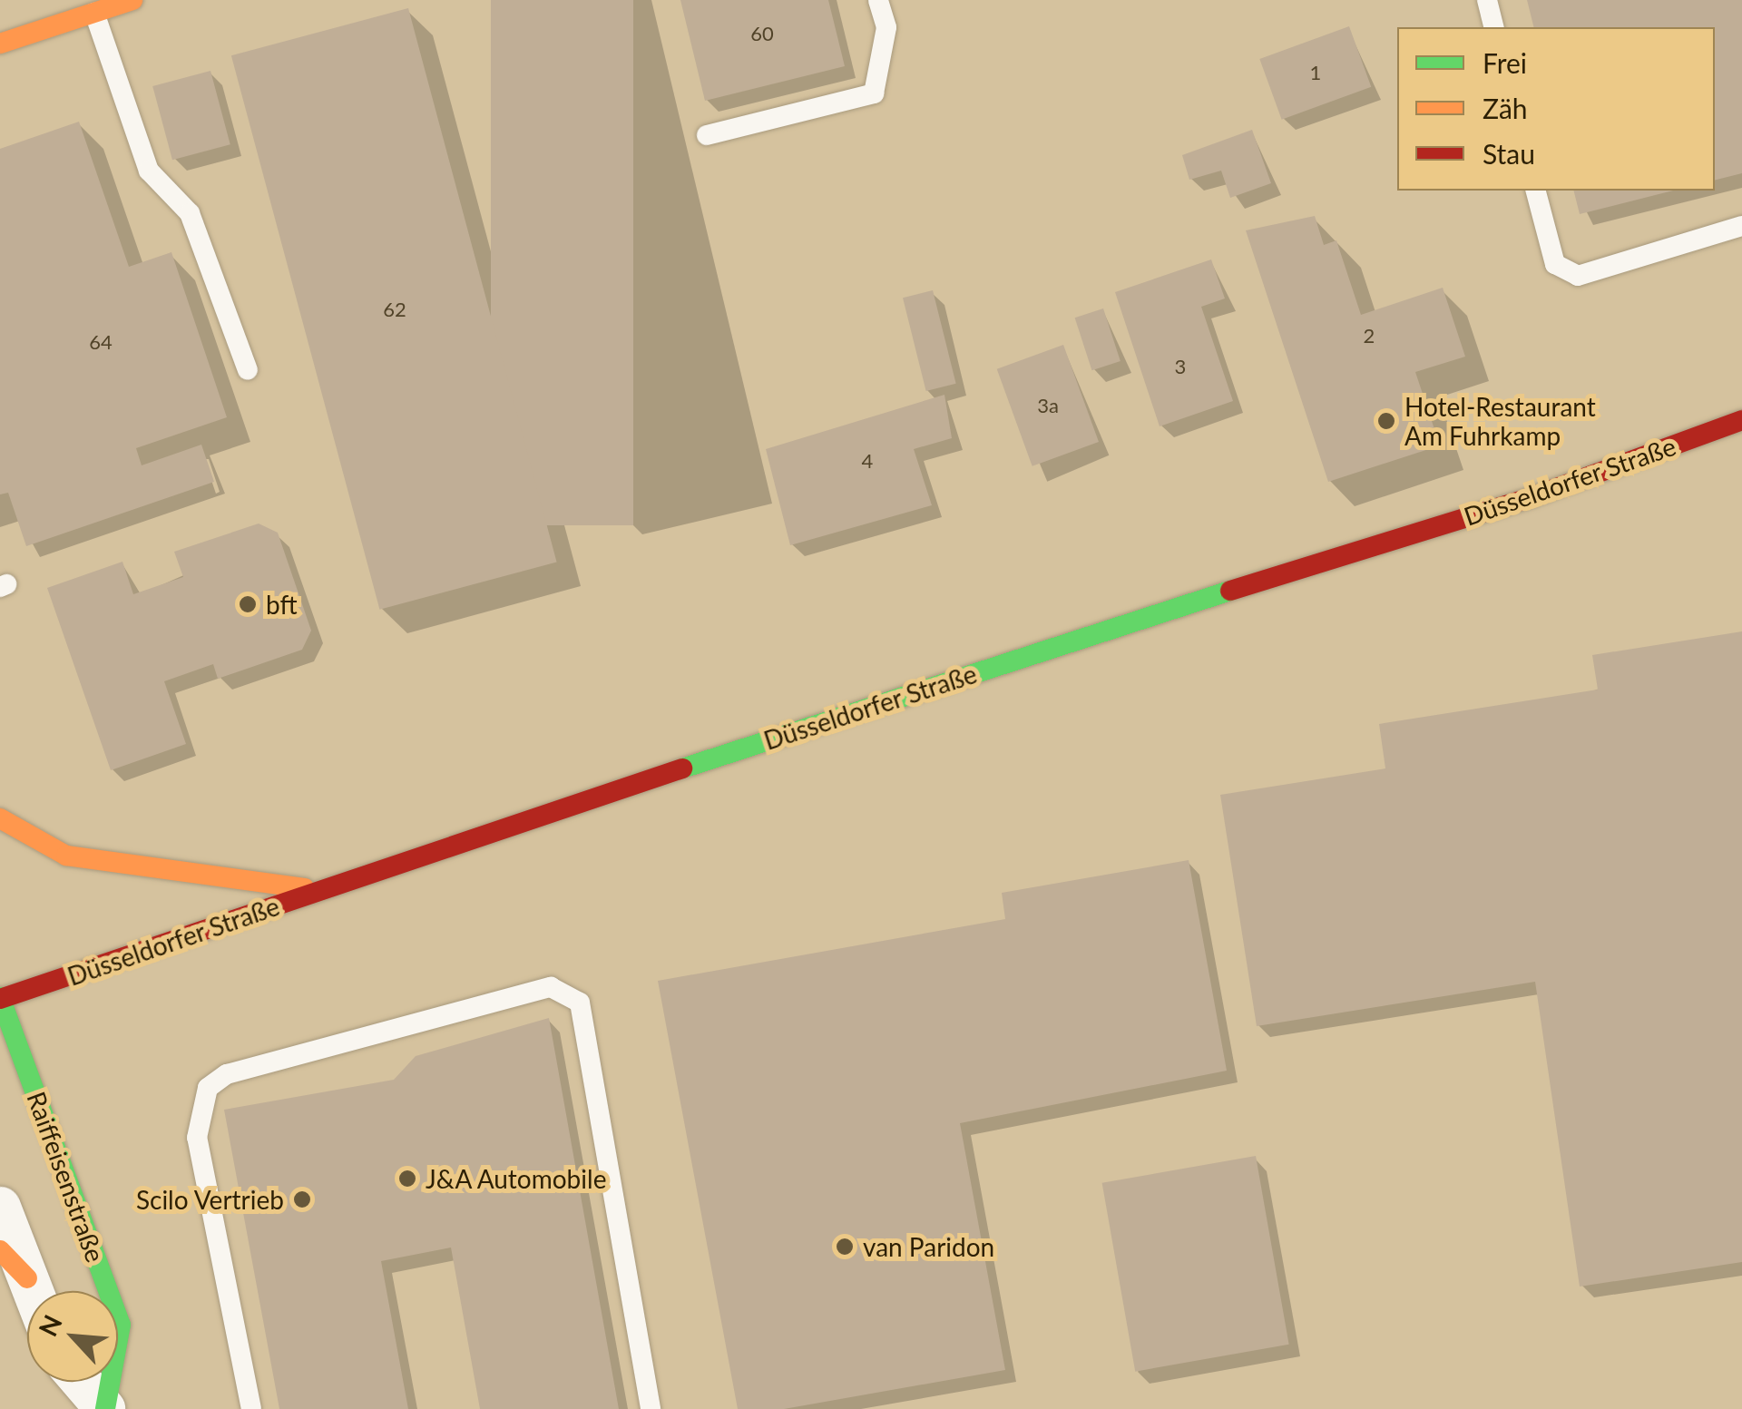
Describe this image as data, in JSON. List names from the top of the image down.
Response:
{
  "streets": {
    "main road": ["Düsseldorfer Straße", "Raiffeisenstraße"]
  },
  "crossings": [
    ["Düsseldorfer Straße", "Raiffeisenstraße"]
  ],
  "places": [
    "Hotel-Restaurant Am Fuhrkamp",
    "bft",
    "J&A Automobile",
    "Scilo Vertrieb",
    "van Paridon"
  ],
  "house_numbers": [
    "60",
    "1",
    "62",
    "2",
    "64",
    "3",
    "3a",
    "4"
  ],
  "legend": ["Frei", "Zäh", "Stau"],
  "north": "top left"
}
